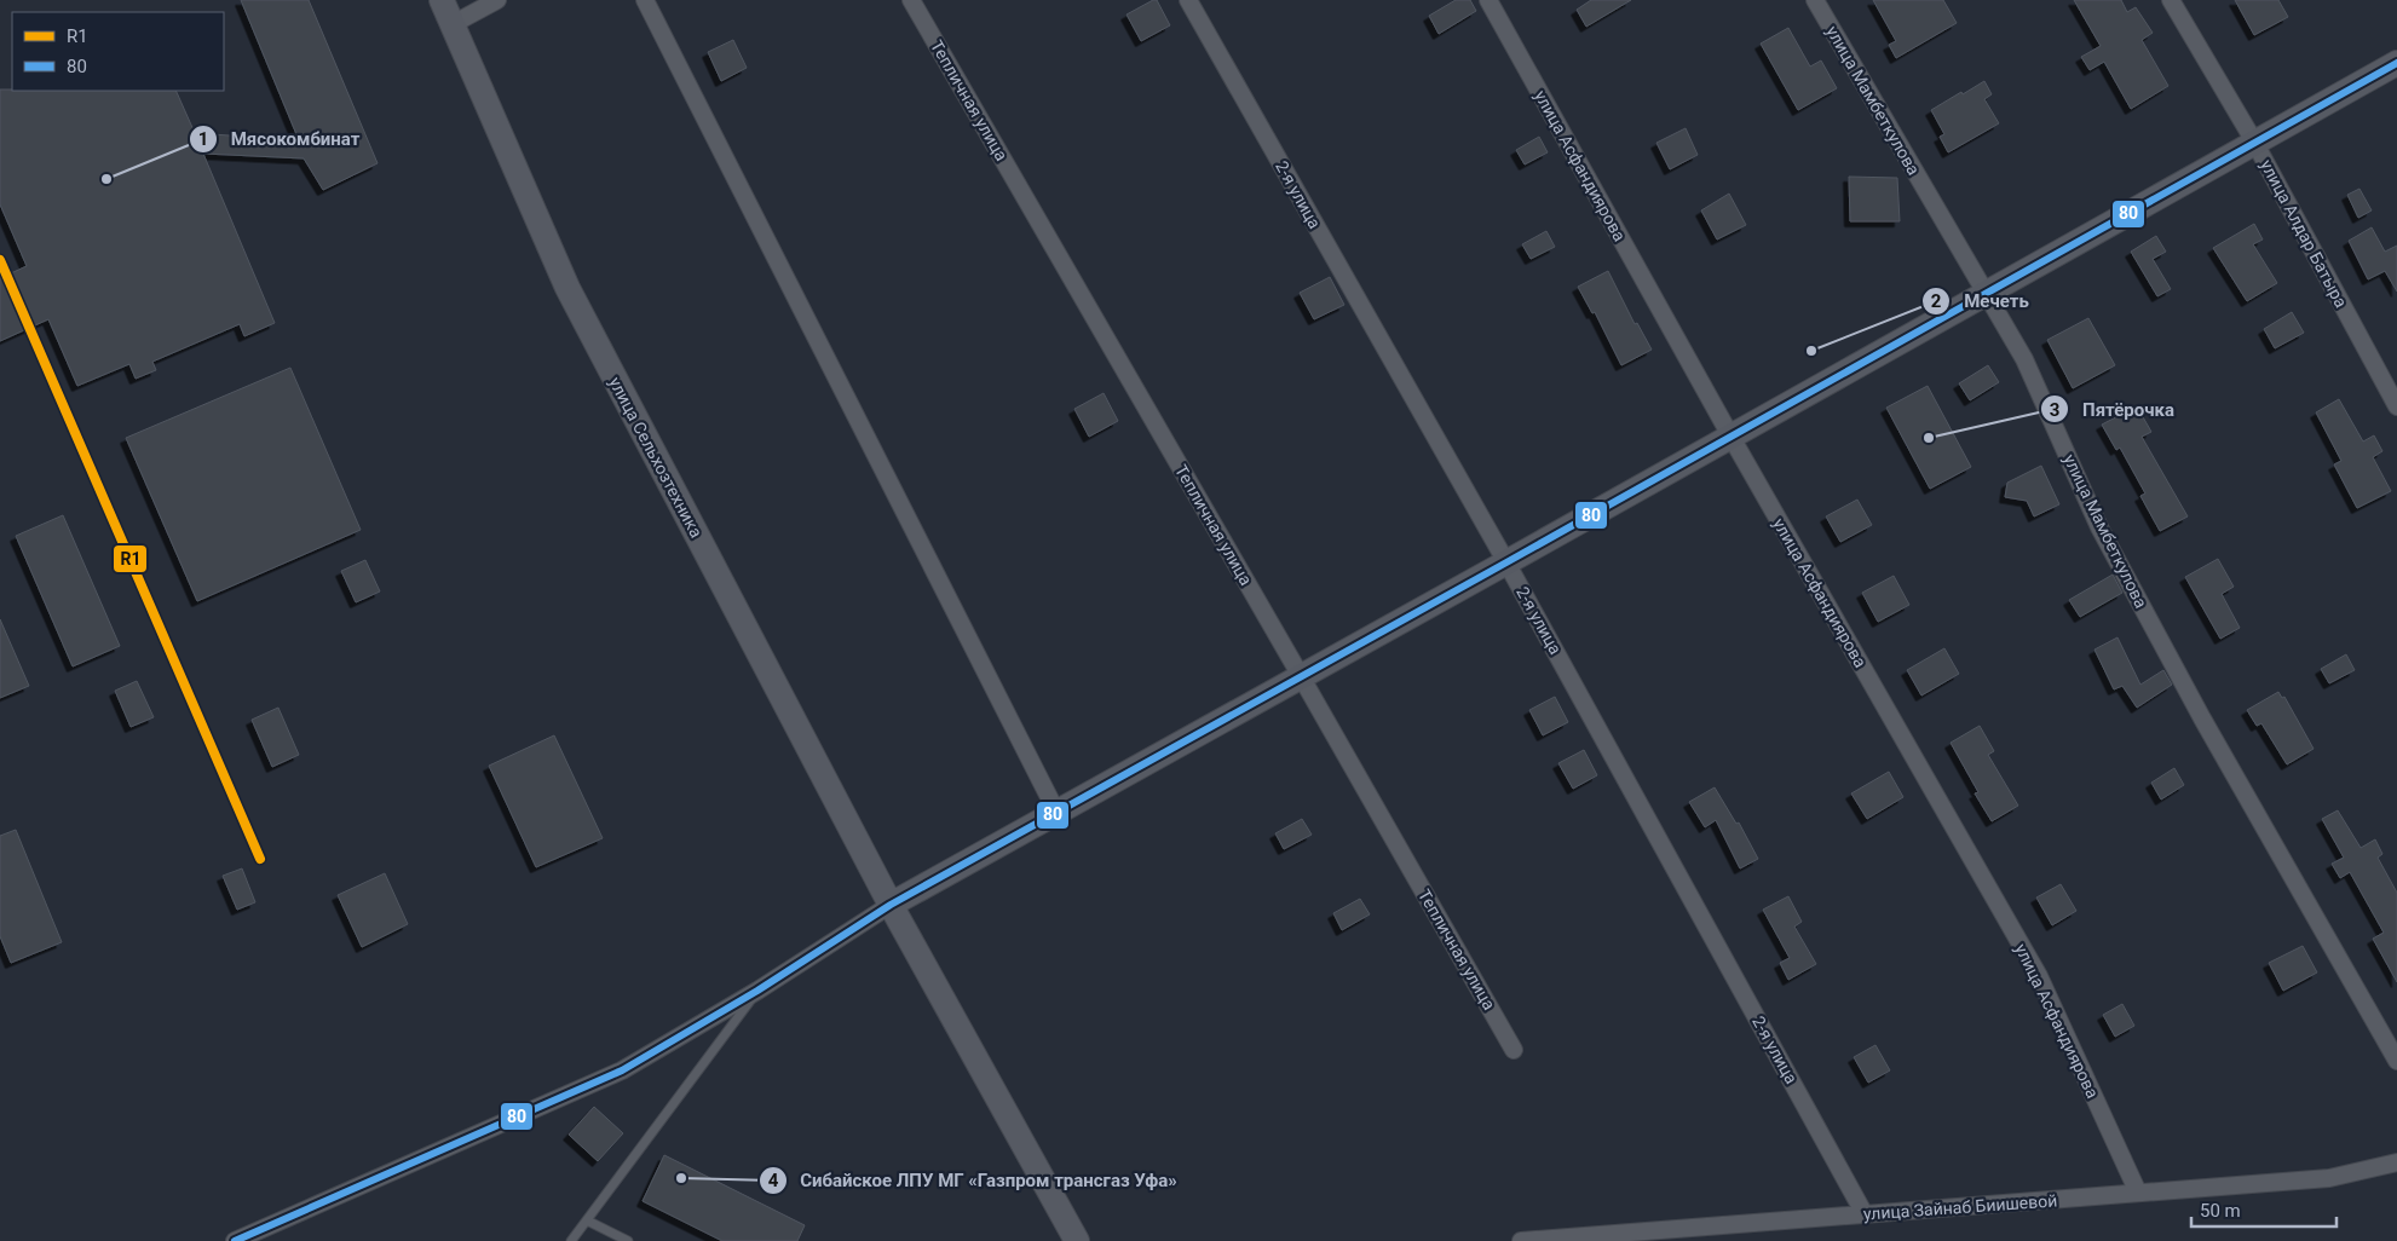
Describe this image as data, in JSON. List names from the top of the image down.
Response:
{
  "streets": {
    "main road": ["улица Сельхозтехника"],
    "street": [
      "Тепличная улица",
      "улица Мамбеткулова",
      "улица Асфандиярова",
      "2-я улица",
      "улица Алдар Батыра",
      "улица Зайнаб Биишевой"
    ]
  },
  "crossings": [
    ["улица Асфандиярова", "улица Зайнаб Биишевой"],
    ["2-я улица", "улица Зайнаб Биишевой"]
  ],
  "places": [
    "Мясокомбинат",
    "Мечеть",
    "Пятёрочка",
    "Сибайское ЛПУ МГ «Газпром трансгаз Уфа»"
  ],
  "lines": ["transit line 80", "transit line R1"],
  "legend": ["R1", "80"],
  "scale_bar": "50 m"
}
